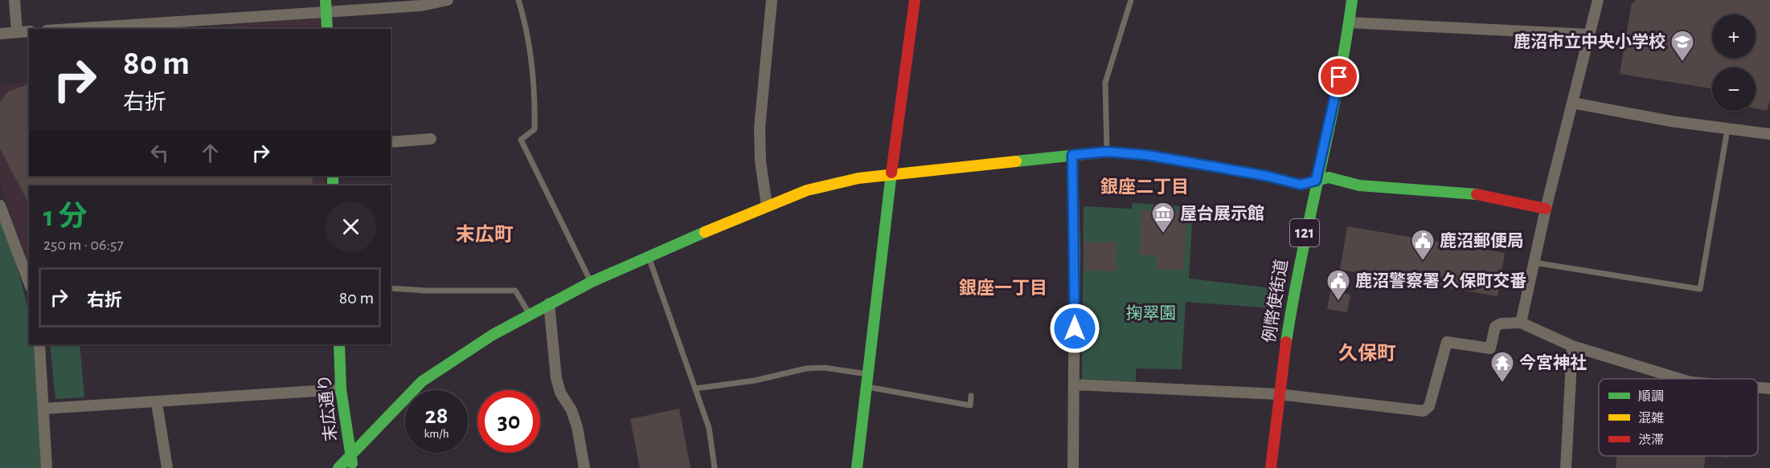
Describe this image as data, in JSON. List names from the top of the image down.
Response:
{
  "streets": {
    "main road": ["121", "例幣使街道", "末広通り"]
  },
  "districts": [
    "銀座二丁目",
    "末広町",
    "銀座一丁目",
    "久保町"
  ],
  "parks": ["掬翠園"],
  "places": {
    "school or university": ["鹿沼市立中央小学校"],
    "museum": ["屋台展示館"],
    "public building": ["鹿沼郵便局", "鹿沼警察署 久保町交番"],
    "temple": ["今宮神社"]
  },
  "legend": ["順調", "混雑", "渋滞"],
  "page": {
    "map_buttons": ["+", "−"],
    "turn": ["80 m", "右折"],
    "heading": ["1 分", "250 m · 06:57"],
    "list": [
      {
        "name": "右折",
        "value": "80 m"
      }
    ],
    "speed": "28 km/h",
    "limit": "30"
  }
}
